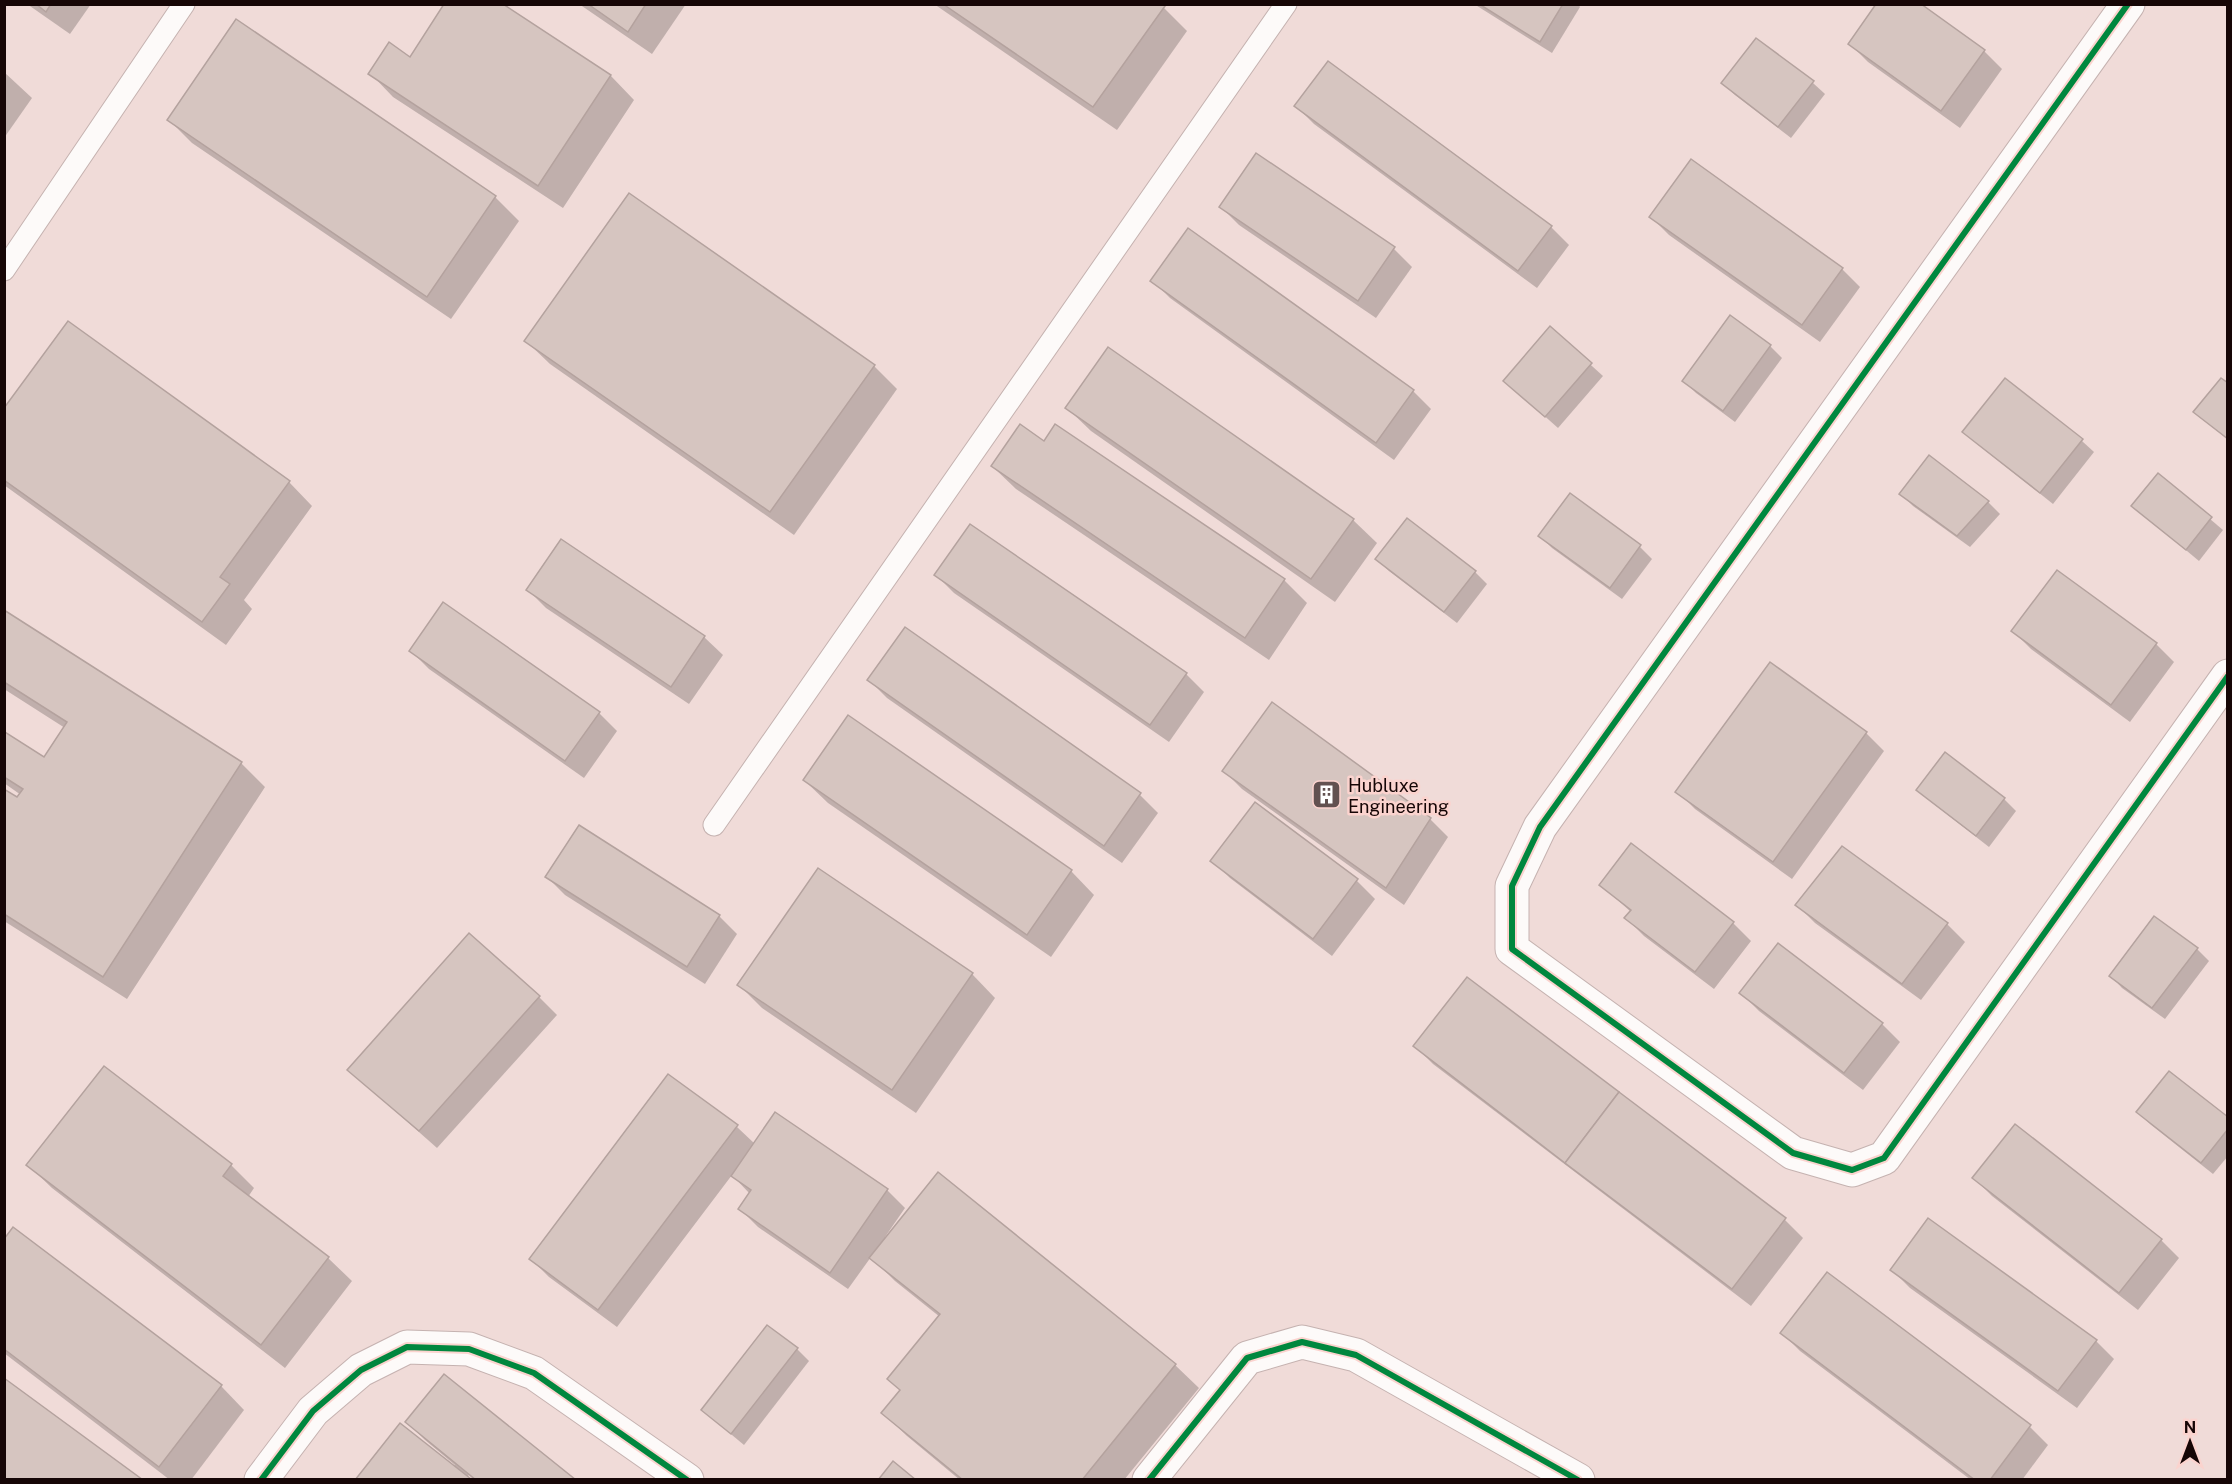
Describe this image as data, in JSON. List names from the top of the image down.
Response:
{
  "places": {
    "building": ["Hubluxe Engineering"]
  },
  "north": "top"
}
